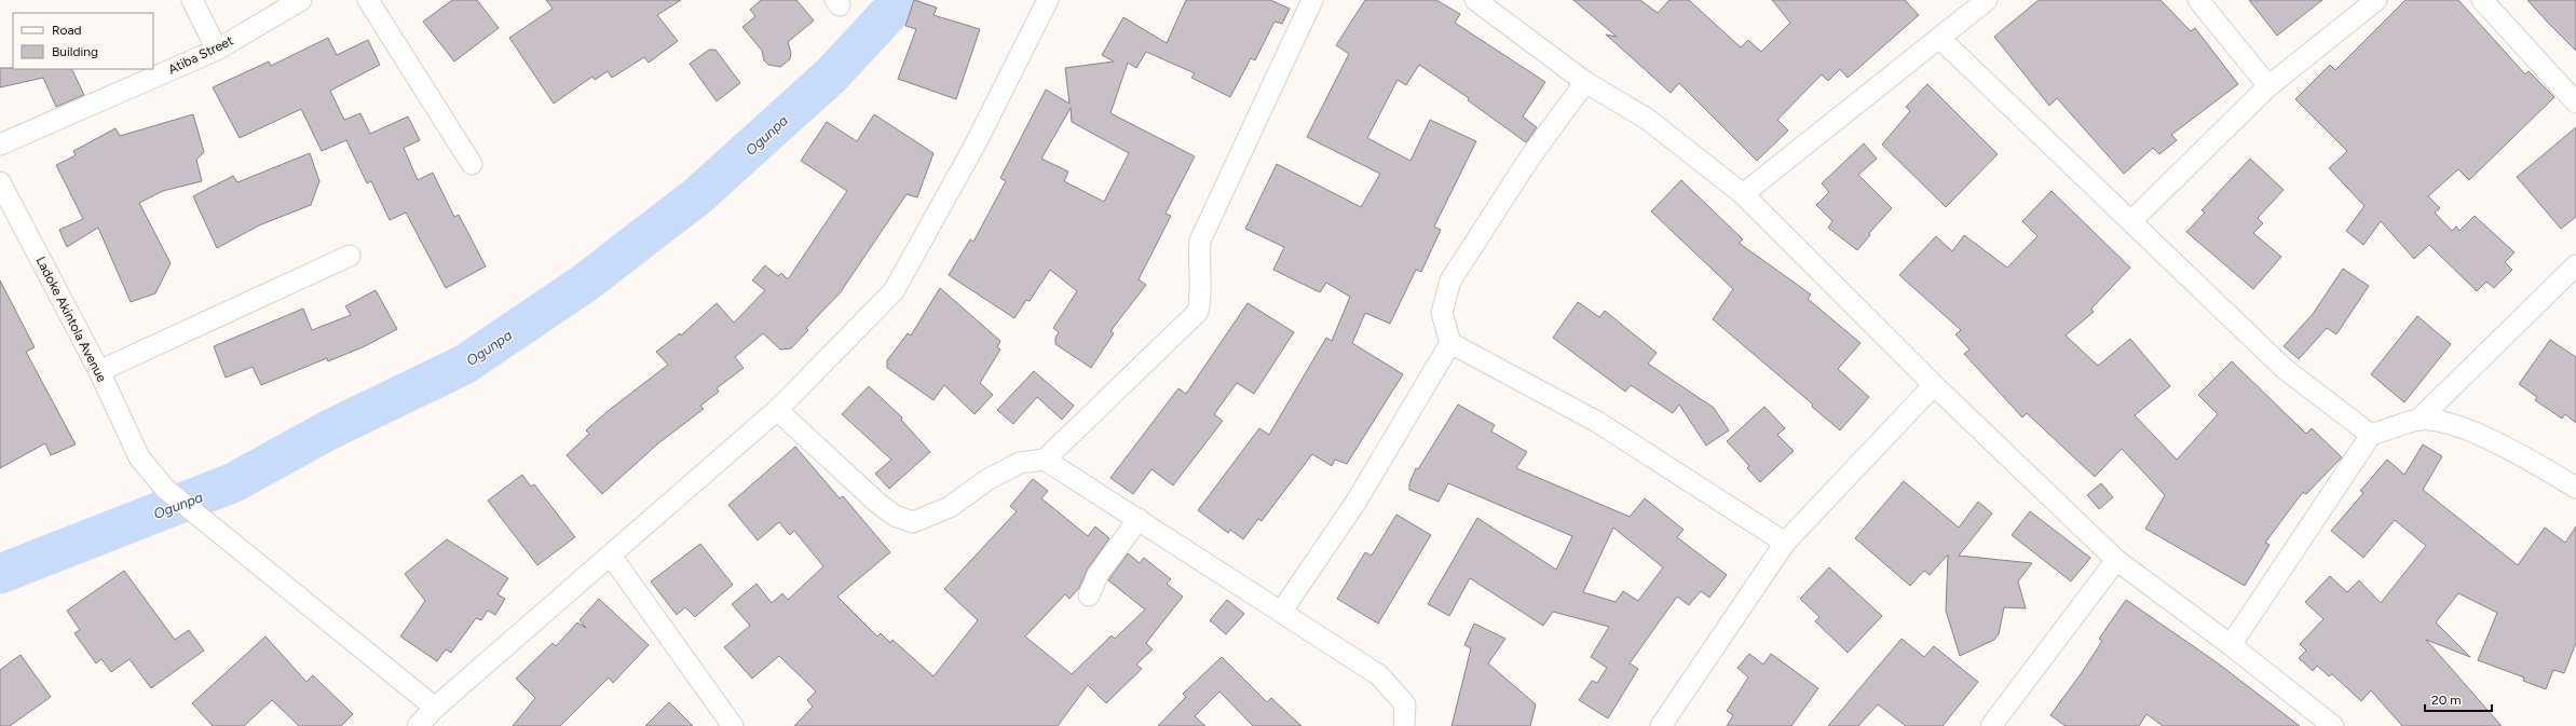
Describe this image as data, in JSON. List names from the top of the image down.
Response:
{
  "streets": {
    "street": ["Atiba Street", "Ladoke Akintola Avenue"]
  },
  "water": ["Ogunpa"],
  "legend": ["Road", "Building"],
  "scale_bar": "20 m"
}
